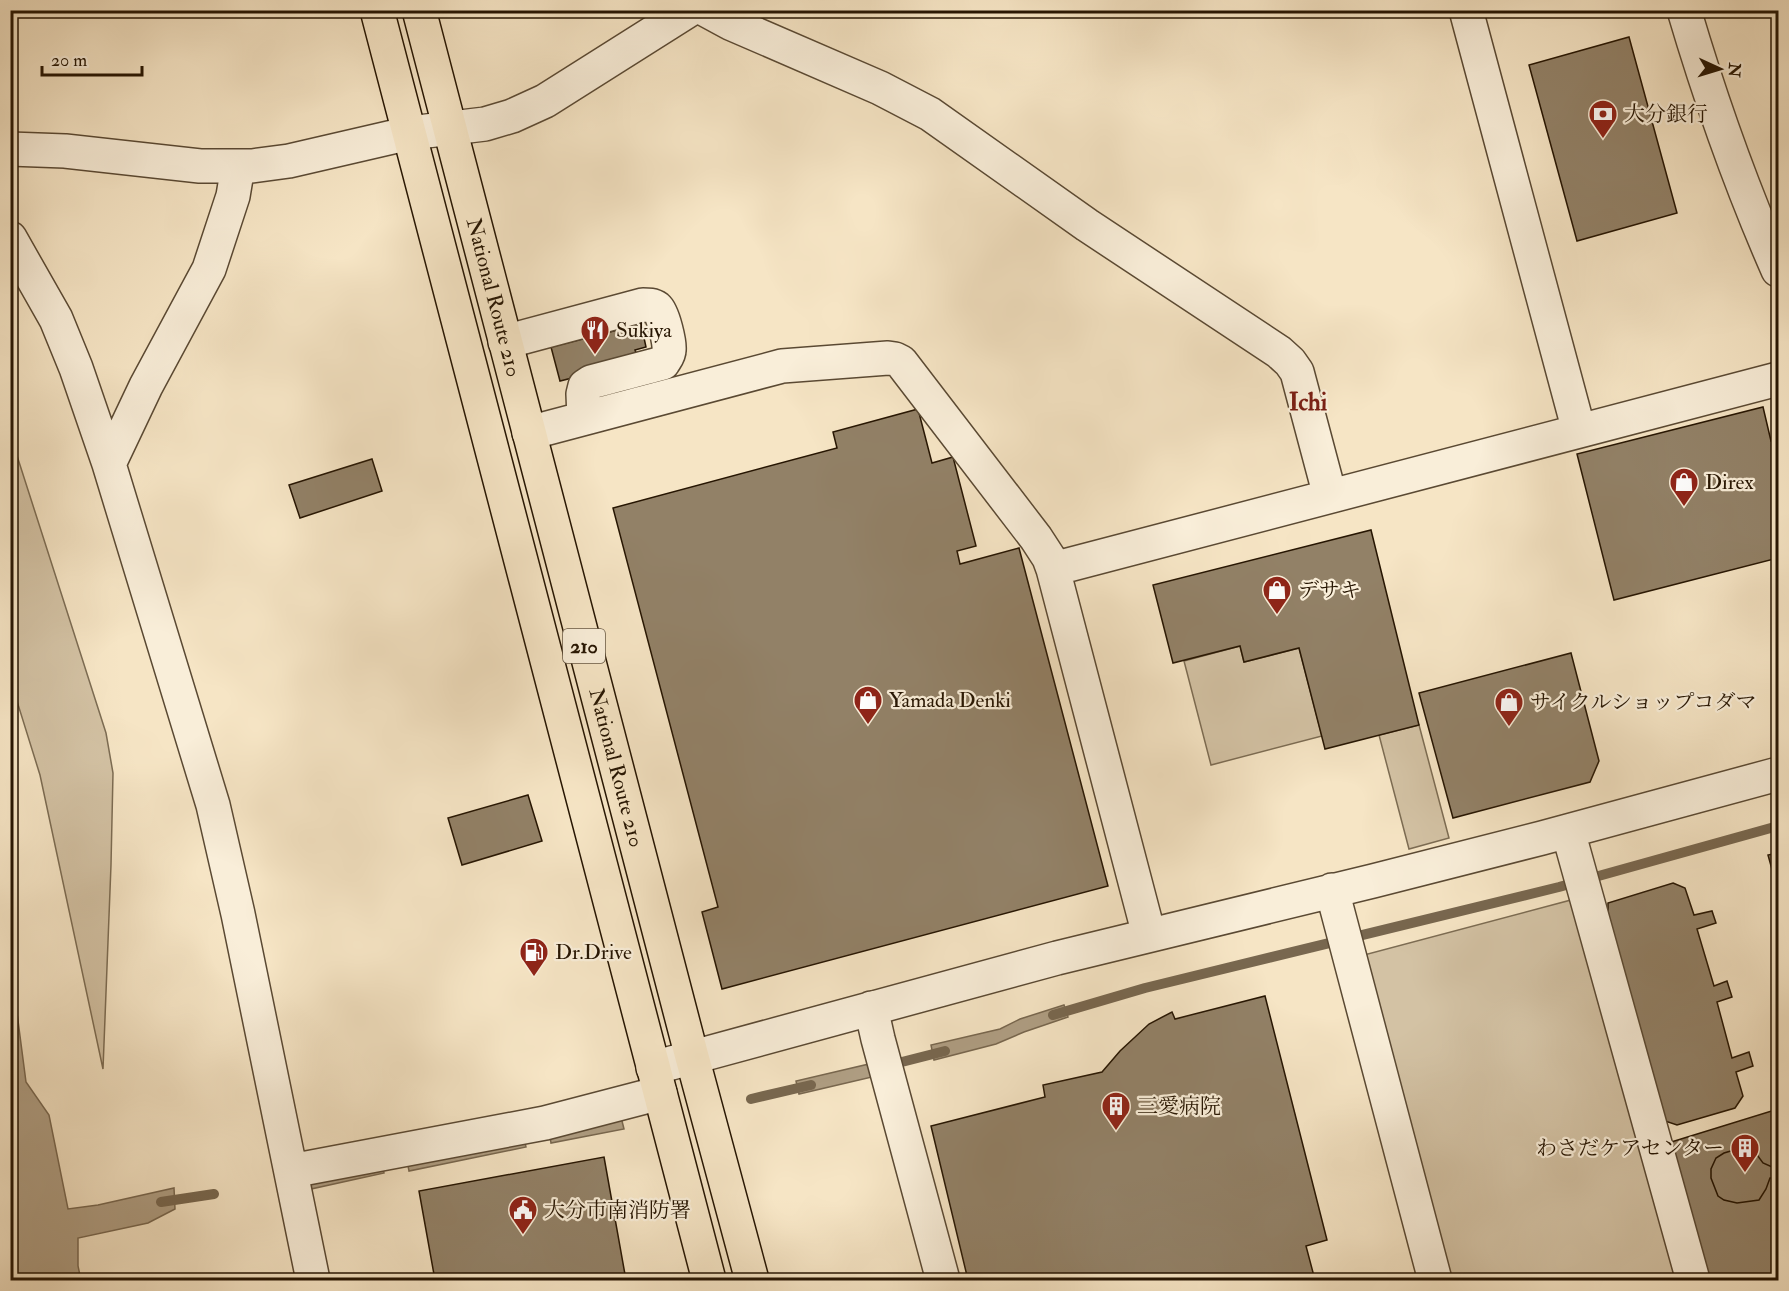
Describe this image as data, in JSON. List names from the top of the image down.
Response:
{
  "streets": {
    "highway": ["National Route 210", "210"]
  },
  "districts": ["Ichi"],
  "places": {
    "bank": ["大分銀行"],
    "restaurant": ["Sukiya"],
    "shop": [
      "Direx",
      "デサキ",
      "Yamada Denki",
      "サイクルショップコダマ"
    ],
    "fuel station": ["Dr.Drive"],
    "building": ["三愛病院", "わさだケアセンター"],
    "public building": ["大分市南消防署"]
  },
  "scale_bar": "20 m",
  "north": "right"
}
